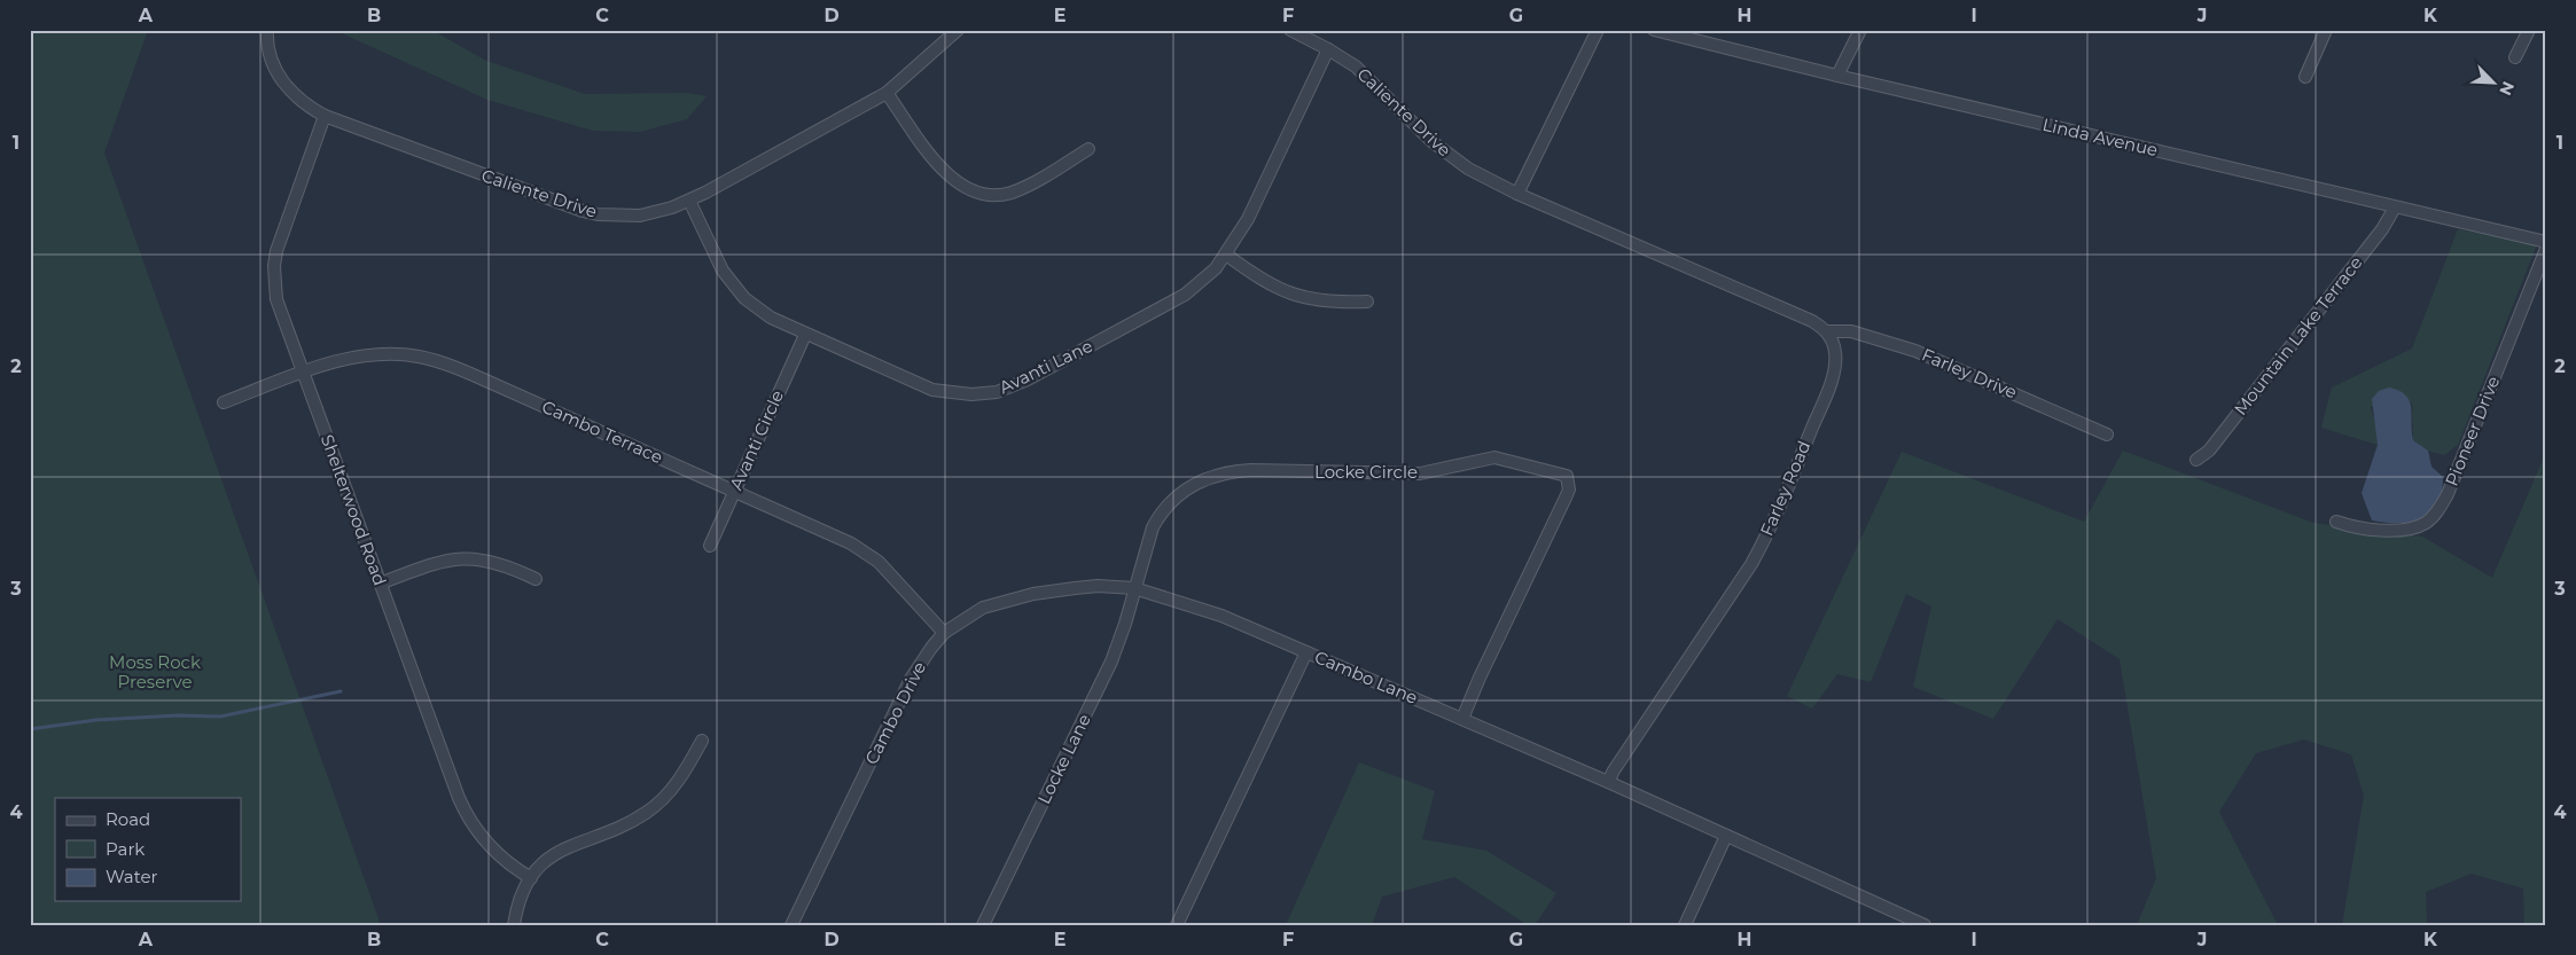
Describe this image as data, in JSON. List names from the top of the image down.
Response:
{
  "streets": {
    "street": [
      "Caliente Drive",
      "Linda Avenue",
      "Mountain Lake Terrace",
      "Avanti Lane",
      "Farley Drive",
      "Pioneer Drive",
      "Cambo Terrace",
      "Avanti Circle",
      "Locke Circle",
      "Farley Road",
      "Shelterwood Road",
      "Cambo Lane",
      "Cambo Drive",
      "Locke Lane"
    ]
  },
  "crossings": [
    ["Caliente Drive", "Avanti Lane"],
    ["Caliente Drive", "Shelterwood Road"],
    ["Linda Avenue", "Mountain Lake Terrace"],
    ["Avanti Lane", "Avanti Circle"],
    ["Farley Drive", "Farley Road"],
    ["Cambo Terrace", "Avanti Circle"],
    ["Cambo Terrace", "Shelterwood Road"],
    ["Cambo Terrace", "Cambo Drive"],
    ["Locke Circle", "Cambo Lane"],
    ["Locke Circle", "Cambo Drive"],
    ["Locke Circle", "Locke Lane"],
    ["Farley Road", "Cambo Lane"],
    ["Cambo Lane", "Cambo Drive"],
    ["Cambo Drive", "Locke Lane"]
  ],
  "parks": ["Moss Rock Preserve"],
  "legend": ["Road", "Park", "Water"],
  "north": "bottom right",
  "grid": {
    "columns": [
      "A",
      "B",
      "C",
      "D",
      "E",
      "F",
      "G",
      "H",
      "I",
      "J",
      "K"
    ],
    "rows": [
      "1",
      "2",
      "3",
      "4"
    ]
  }
}
